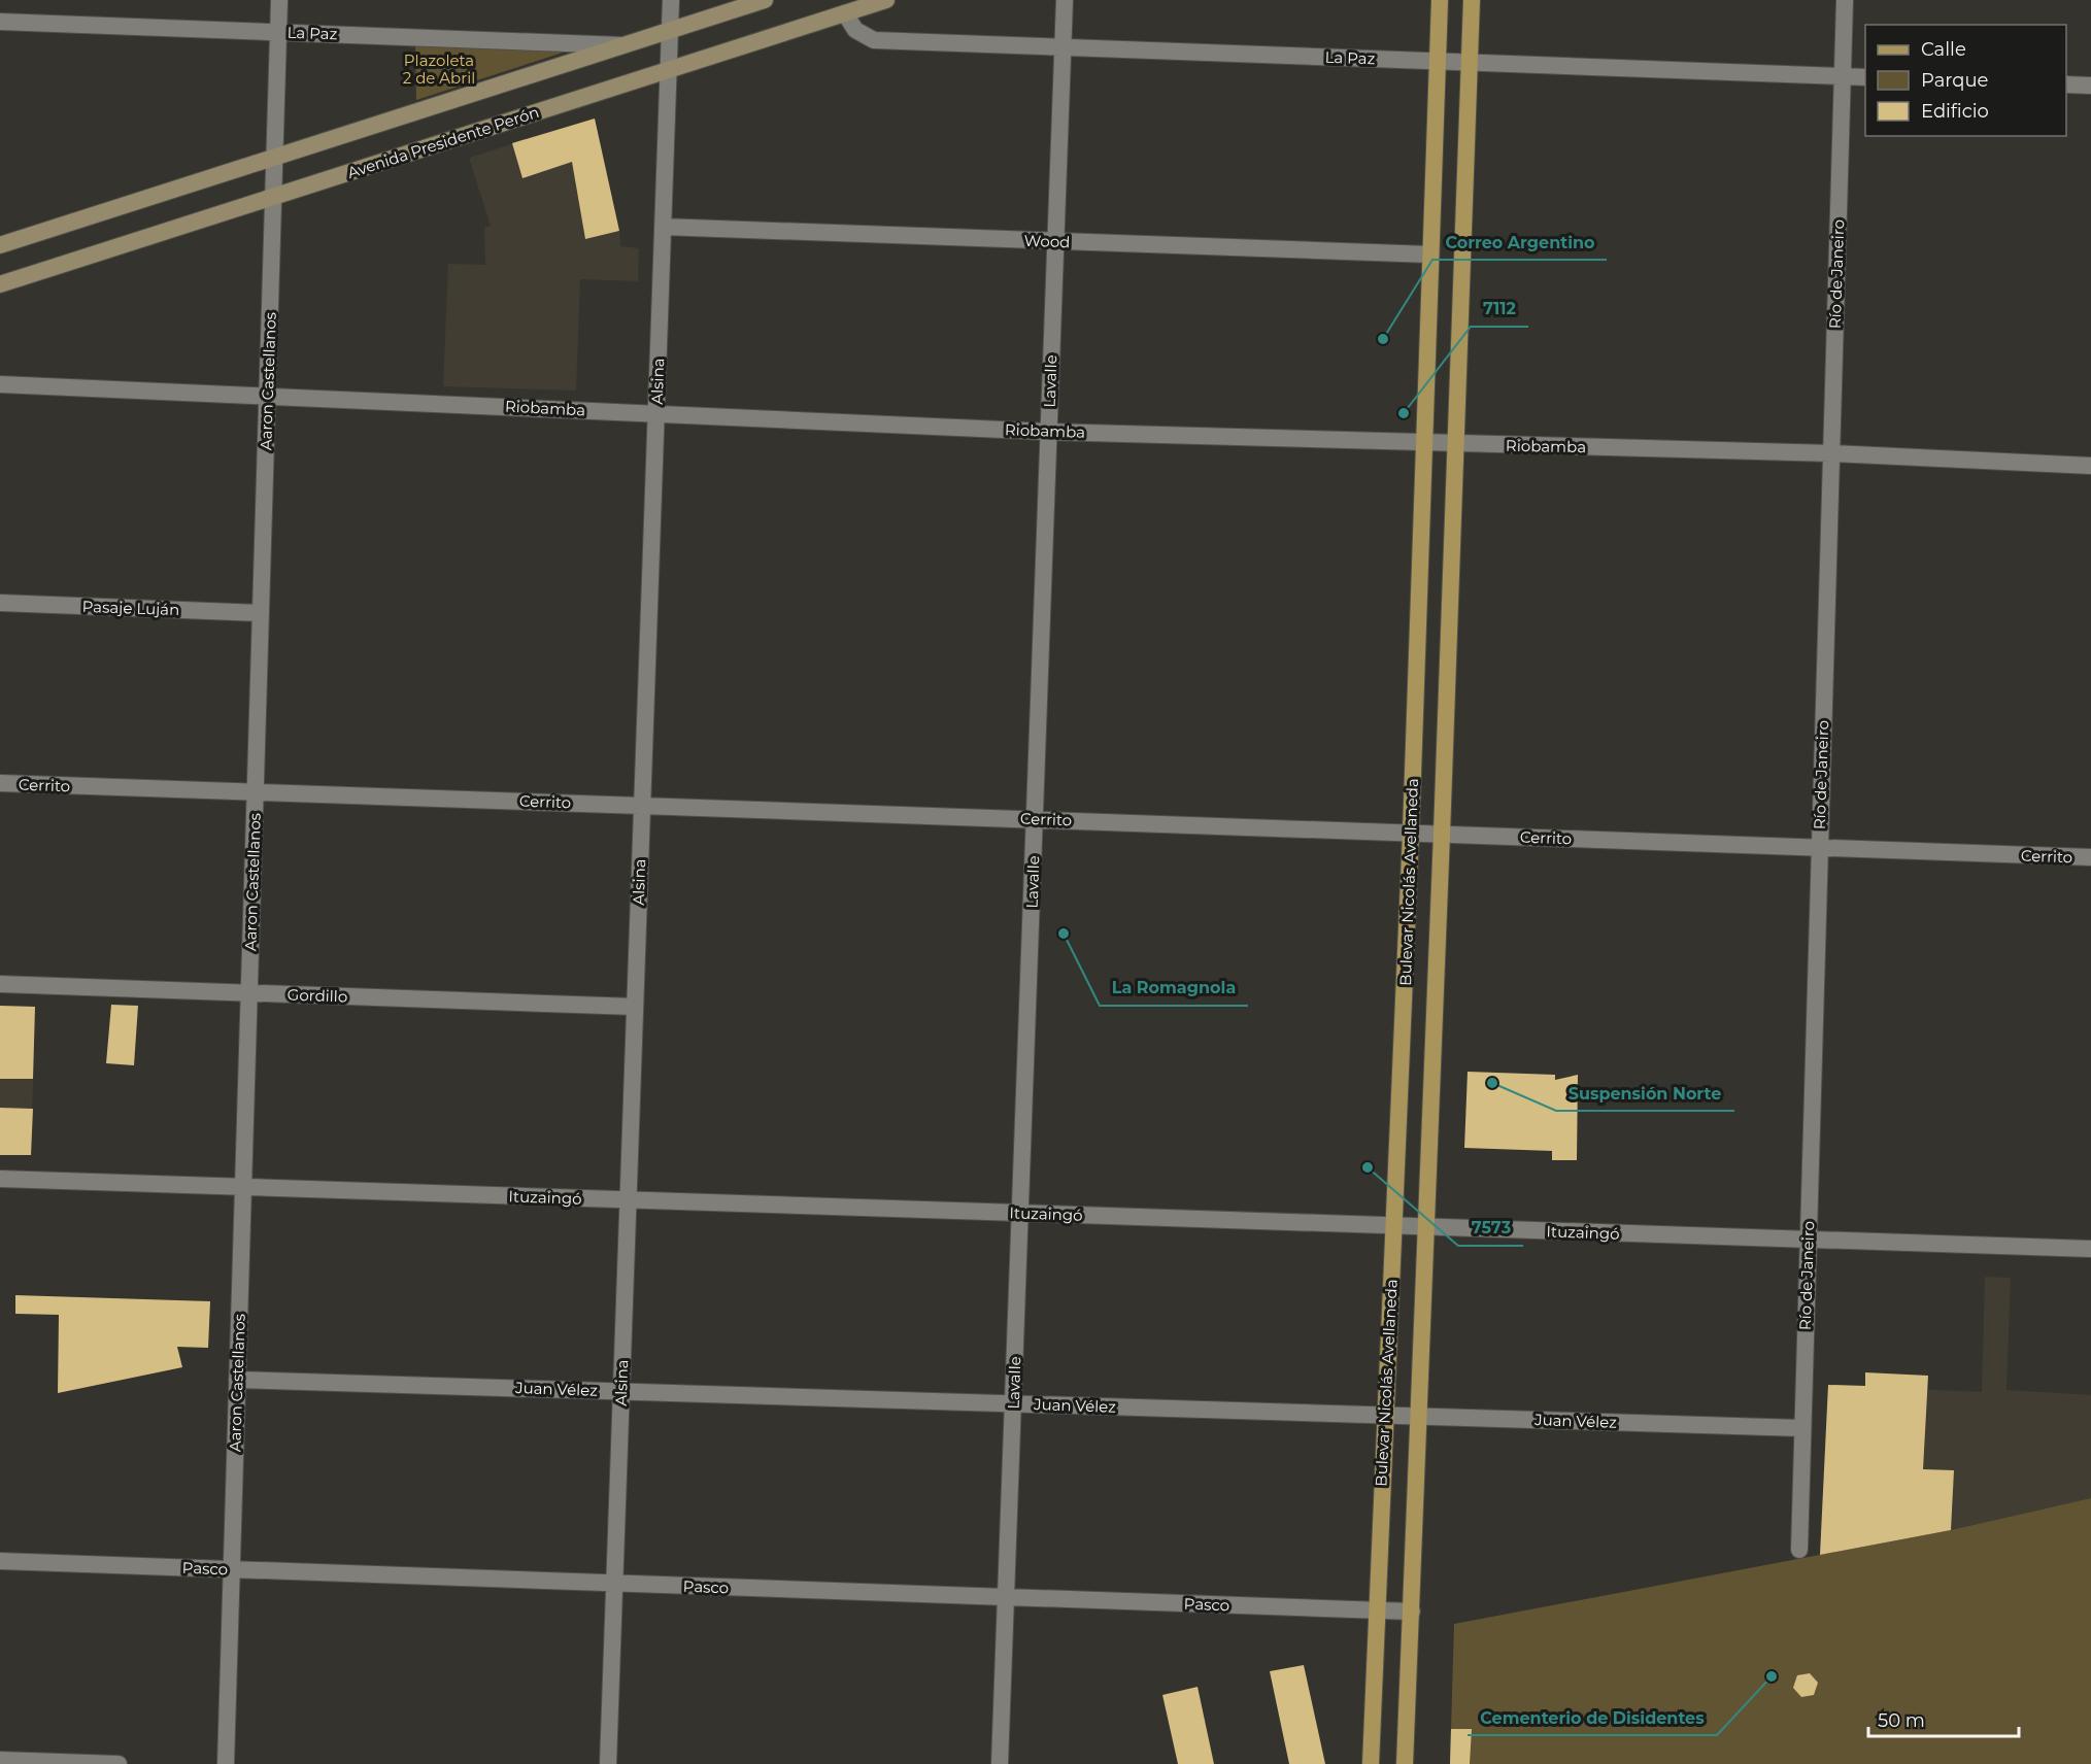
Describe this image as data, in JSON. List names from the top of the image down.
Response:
{
  "streets": {
    "main road": ["Avenida Presidente Perón", "Bulevar Nicolás Avellaneda"],
    "street": [
      "La Paz",
      "Wood",
      "Río de Janeiro",
      "Aaron Castellanos",
      "Alsina",
      "Lavalle",
      "Riobamba",
      "Pasaje Luján",
      "Cerrito",
      "Gordillo",
      "Ituzaingó",
      "Juan Vélez",
      "Pasco"
    ]
  },
  "crossings": [
    ["La Paz", "Avenida Presidente Perón"],
    ["La Paz", "Río de Janeiro"],
    ["La Paz", "Aaron Castellanos"],
    ["La Paz", "Lavalle"],
    ["La Paz", "Bulevar Nicolás Avellaneda"],
    ["Avenida Presidente Perón", "Aaron Castellanos"],
    ["Avenida Presidente Perón", "Alsina"],
    ["Wood", "Alsina"],
    ["Wood", "Lavalle"],
    ["Wood", "Bulevar Nicolás Avellaneda"],
    ["Río de Janeiro", "Riobamba"],
    ["Río de Janeiro", "Cerrito"],
    ["Río de Janeiro", "Ituzaingó"],
    ["Río de Janeiro", "Juan Vélez"],
    ["Aaron Castellanos", "Riobamba"],
    ["Aaron Castellanos", "Pasaje Luján"],
    ["Aaron Castellanos", "Cerrito"],
    ["Aaron Castellanos", "Gordillo"],
    ["Aaron Castellanos", "Ituzaingó"],
    ["Aaron Castellanos", "Juan Vélez"],
    ["Aaron Castellanos", "Pasco"],
    ["Alsina", "Riobamba"],
    ["Alsina", "Cerrito"],
    ["Alsina", "Gordillo"],
    ["Alsina", "Ituzaingó"],
    ["Alsina", "Juan Vélez"],
    ["Alsina", "Pasco"],
    ["Lavalle", "Riobamba"],
    ["Lavalle", "Cerrito"],
    ["Lavalle", "Ituzaingó"],
    ["Lavalle", "Juan Vélez"],
    ["Lavalle", "Pasco"],
    ["Riobamba", "Bulevar Nicolás Avellaneda"],
    ["Cerrito", "Bulevar Nicolás Avellaneda"],
    ["Bulevar Nicolás Avellaneda", "Ituzaingó"],
    ["Bulevar Nicolás Avellaneda", "Juan Vélez"],
    ["Bulevar Nicolás Avellaneda", "Pasco"]
  ],
  "parks": ["Plazoleta 2 de Abril"],
  "places": [
    "Correo Argentino",
    "7112",
    "La Romagnola",
    "Suspensión Norte",
    "7573",
    "Cementerio de Disidentes"
  ],
  "legend": ["Calle", "Parque", "Edificio"],
  "scale_bar": "50 m"
}
